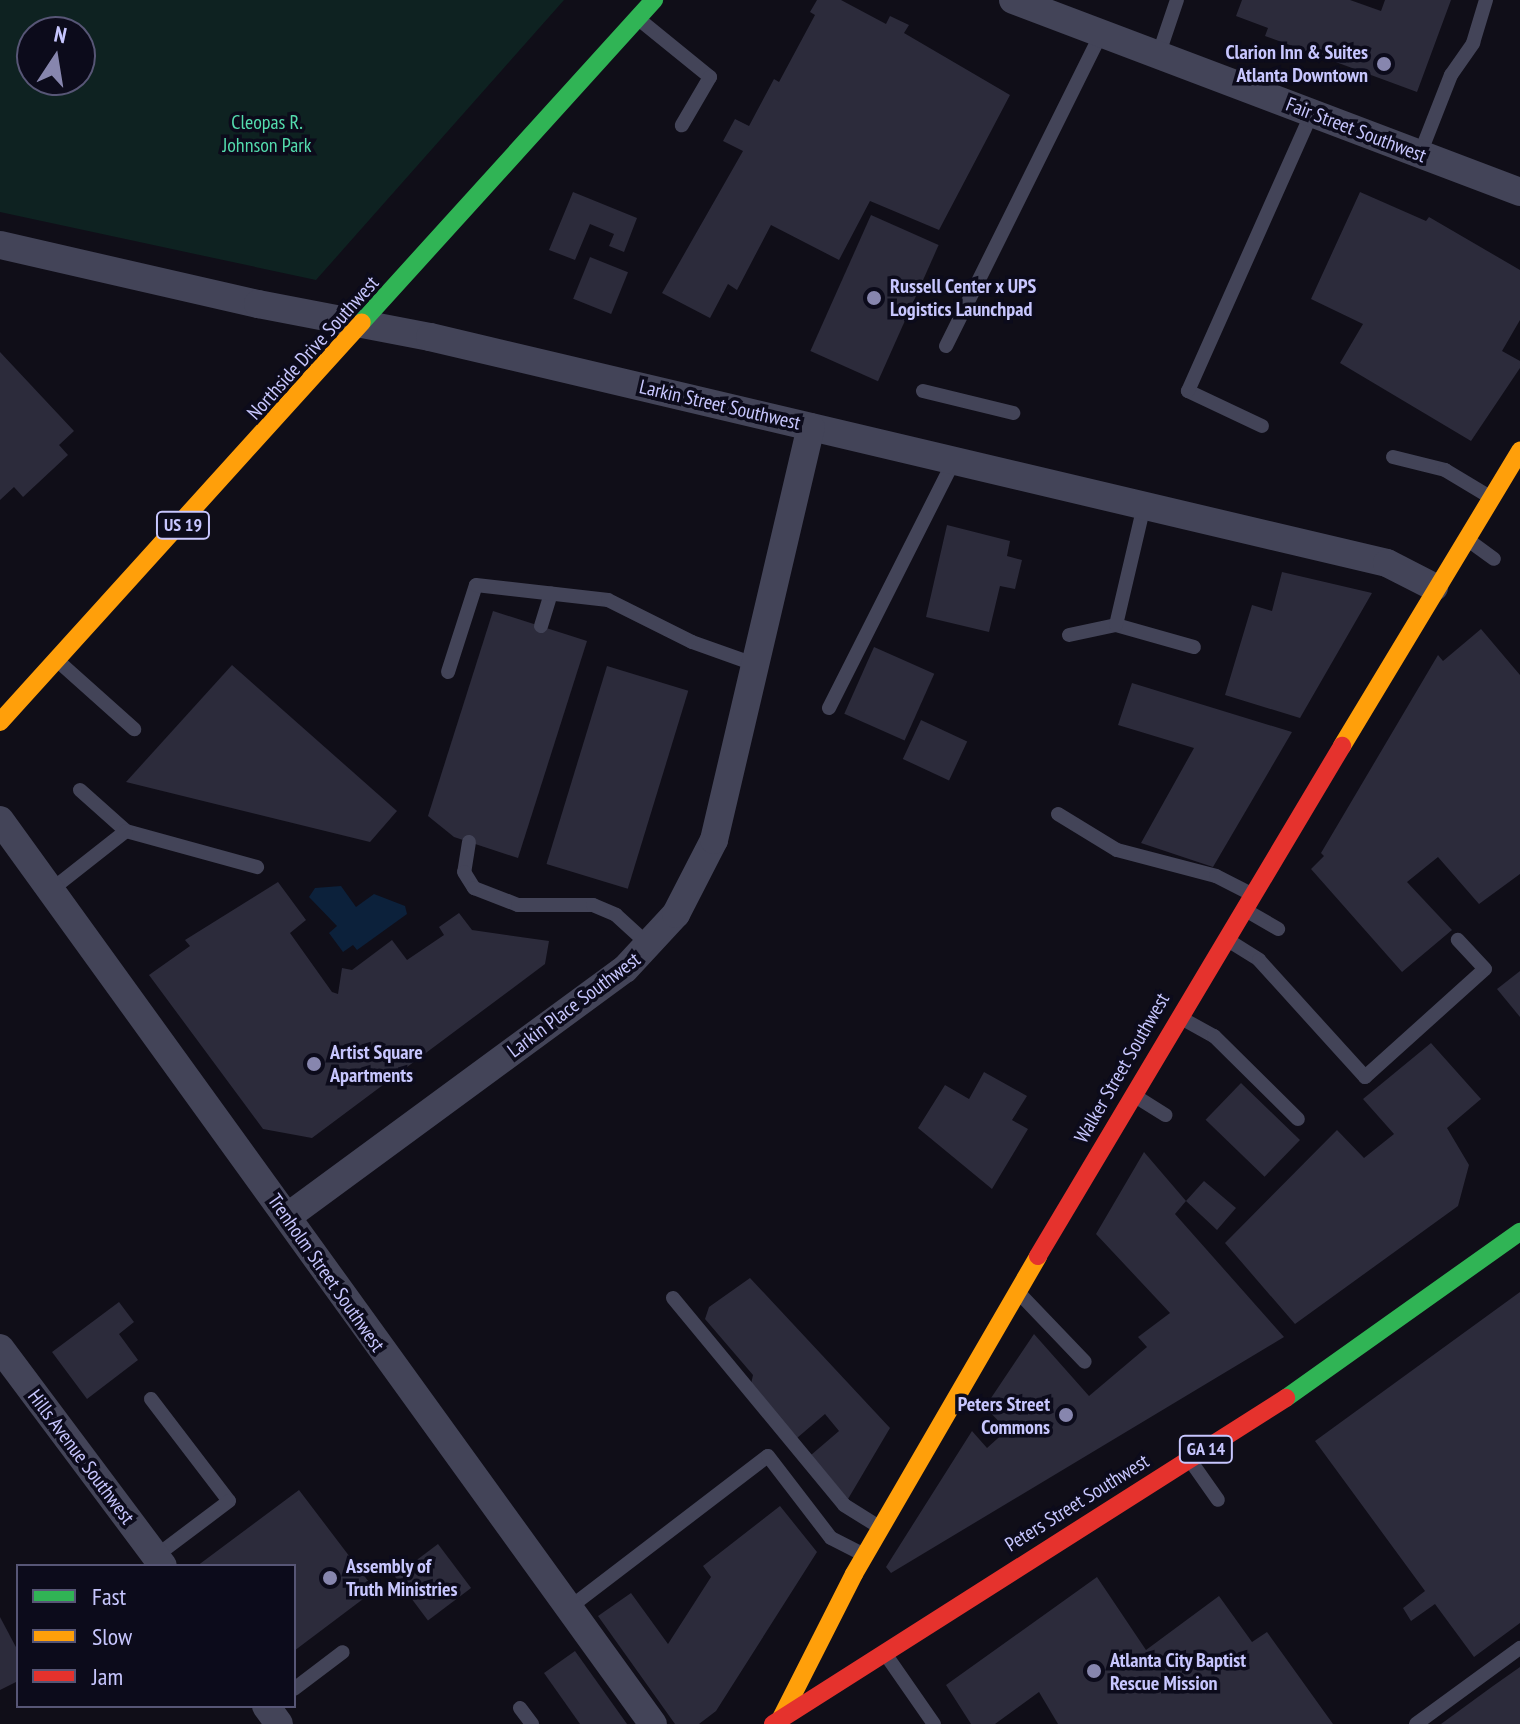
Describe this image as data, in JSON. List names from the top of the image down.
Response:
{
  "streets": {
    "main road": [
      "Northside Drive Southwest",
      "US 19",
      "Walker Street Southwest",
      "GA 14",
      "Peters Street Southwest"
    ],
    "street": [
      "Fair Street Southwest",
      "Larkin Street Southwest",
      "Larkin Place Southwest",
      "Trenholm Street Southwest",
      "Hills Avenue Southwest"
    ]
  },
  "crossings": [
    ["Northside Drive Southwest", "Larkin Street Southwest"],
    ["Larkin Street Southwest", "Larkin Place Southwest"],
    ["Larkin Street Southwest", "Walker Street Southwest"],
    ["Larkin Place Southwest", "Trenholm Street Southwest"],
    ["Walker Street Southwest", "Peters Street Southwest"]
  ],
  "parks": ["Cleopas R. Johnson Park"],
  "places": [
    "Clarion Inn & Suites Atlanta Downtown",
    "Russell Center x UPS Logistics Launchpad",
    "Artist Square Apartments",
    "Peters Street Commons",
    "Assembly of Truth Ministries",
    "Atlanta City Baptist Rescue Mission"
  ],
  "legend": ["Fast", "Slow", "Jam"],
  "north": "top"
}
